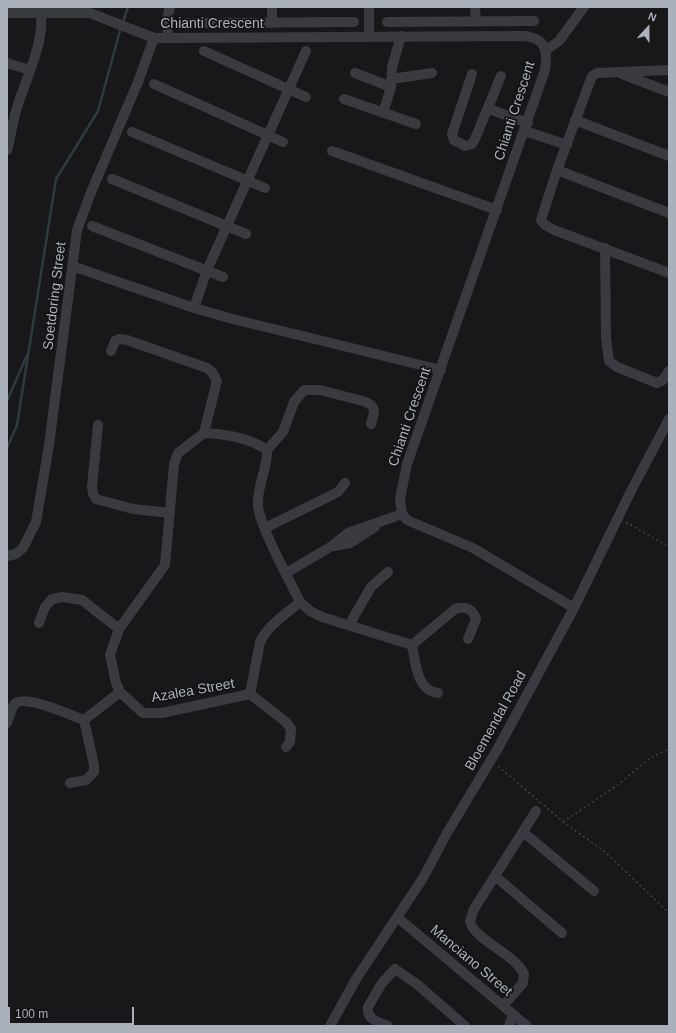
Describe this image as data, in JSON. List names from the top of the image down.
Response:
{
  "streets": {
    "street": [
      "Chianti Crescent",
      "Soetdoring Street",
      "Azalea Street",
      "Bloemendal Road",
      "Manciano Street"
    ]
  },
  "crossings": [
    ["Chianti Crescent", "Soetdoring Street"],
    ["Bloemendal Road", "Manciano Street"]
  ],
  "scale_bar": "100 m",
  "north": "top"
}
